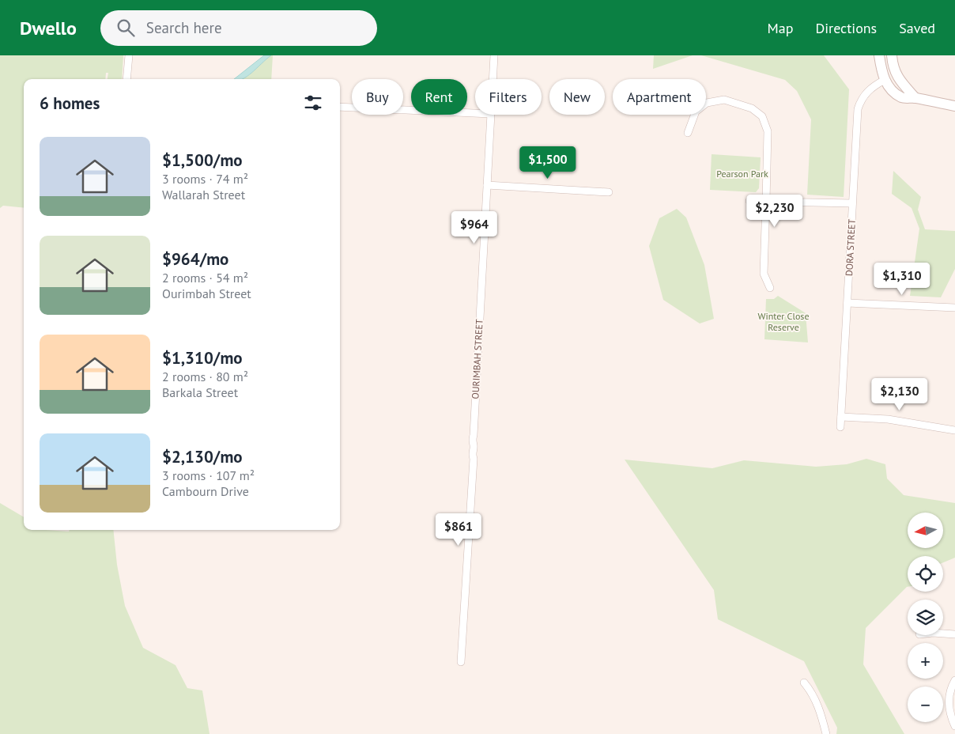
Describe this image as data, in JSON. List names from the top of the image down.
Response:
{
  "streets": {
    "street": ["DORA STREET", "OURIMBAH STREET"]
  },
  "parks": ["Pearson Park", "Winter Close Reserve"],
  "north": "left",
  "page": {
    "header": "Dwello",
    "search": "Search here",
    "nav": ["Map", "Directions", "Saved"],
    "chip": [
      "Buy",
      "Rent",
      "Filters",
      "New",
      "Apartment"
    ],
    "heading": "6 homes",
    "list": [
      {
        "name": "$1,500/mo",
        "note": "3 rooms · 74 m² · Wallarah Street"
      },
      {
        "name": "$964/mo",
        "note": "2 rooms · 54 m² · Ourimbah Street"
      },
      {
        "name": "$1,310/mo",
        "note": "2 rooms · 80 m² · Barkala Street"
      },
      {
        "name": "$2,130/mo",
        "note": "3 rooms · 107 m² · Cambourn Drive"
      }
    ],
    "price": [
      "$1,500",
      "$2,230",
      "$964",
      "$1,310",
      "$2,130",
      "$861"
    ],
    "map_buttons": ["+", "−"]
  }
}
